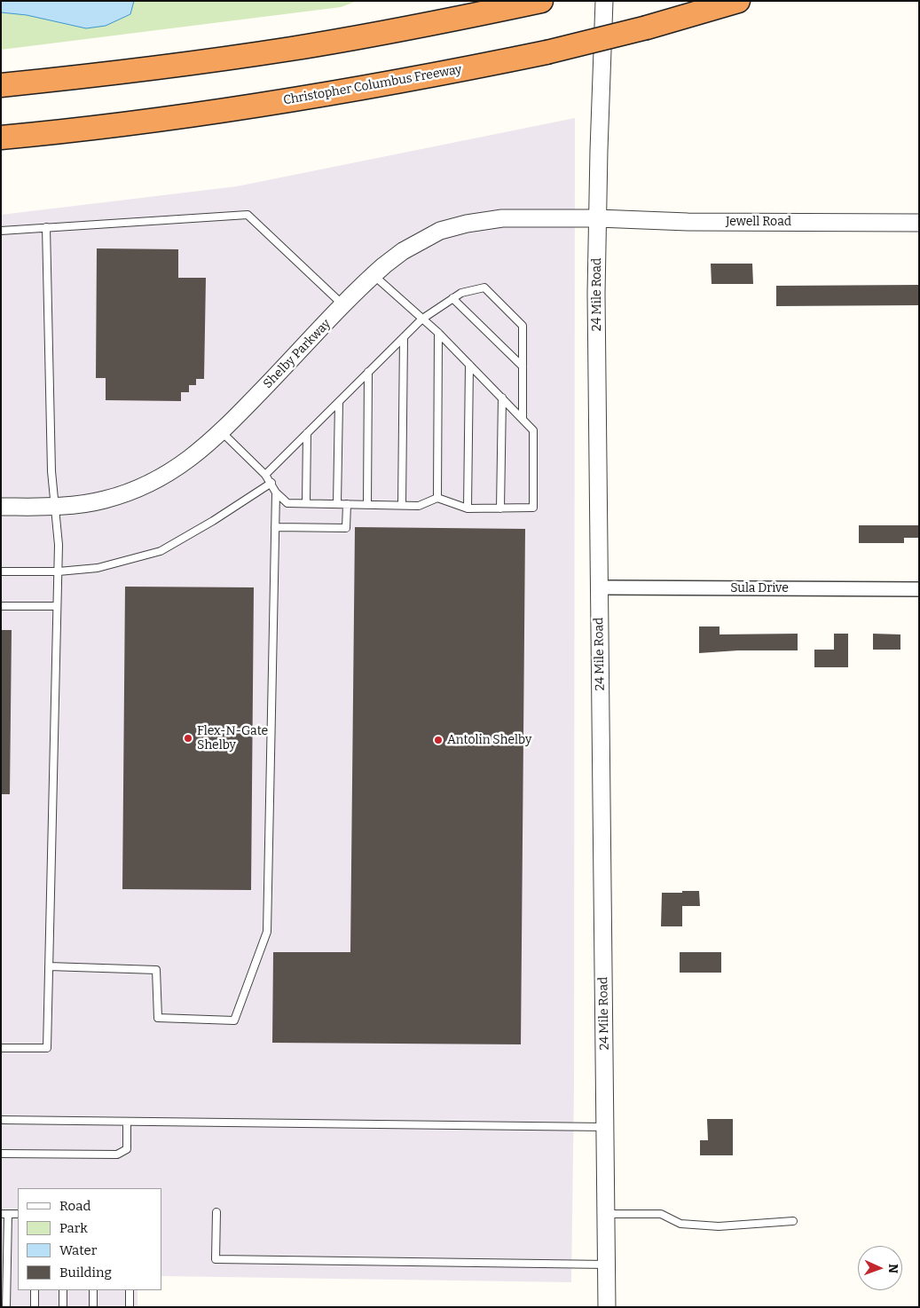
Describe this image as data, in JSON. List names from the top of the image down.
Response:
{
  "streets": {
    "highway": ["Christopher Columbus Freeway"],
    "street": [
      "Jewell Road",
      "24 Mile Road",
      "Shelby Parkway",
      "Sula Drive"
    ]
  },
  "crossings": [
    ["Jewell Road", "24 Mile Road"],
    ["Jewell Road", "Shelby Parkway"],
    ["24 Mile Road", "Shelby Parkway"],
    ["24 Mile Road", "Sula Drive"]
  ],
  "places": ["Flex-N-Gate Shelby", "Antolin Shelby"],
  "legend": [
    "Road",
    "Park",
    "Water",
    "Building"
  ],
  "north": "right"
}
